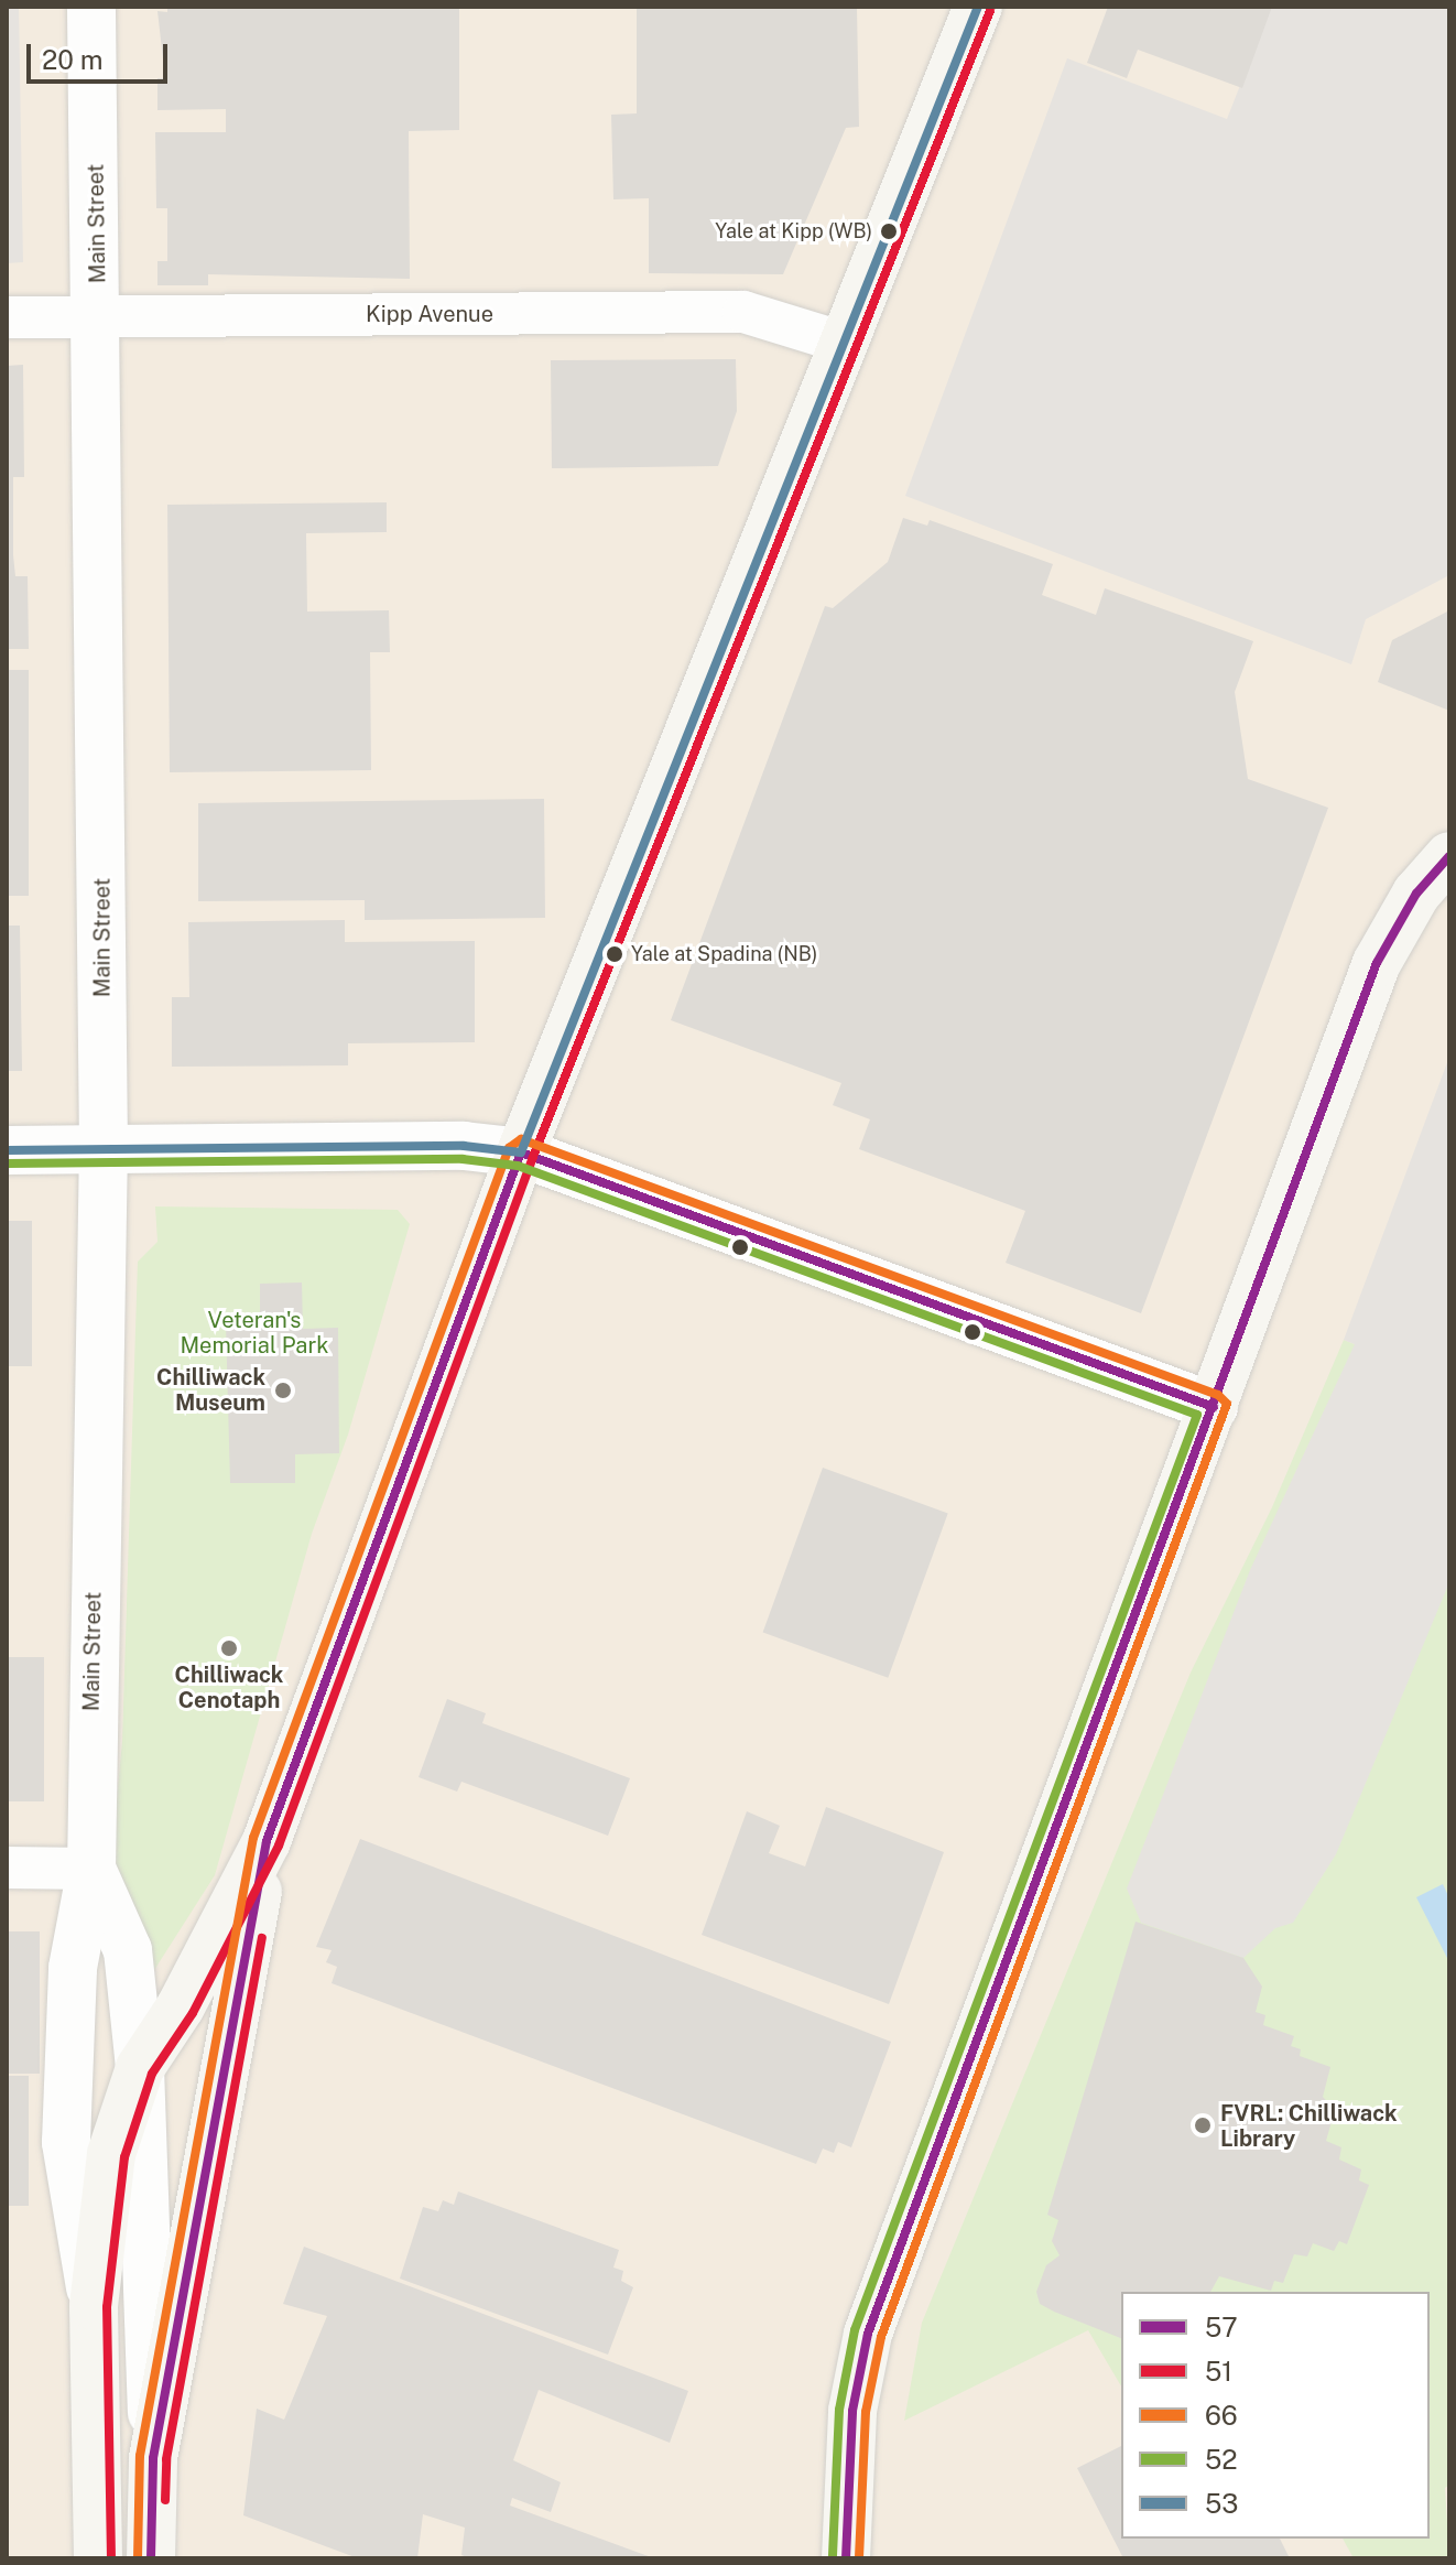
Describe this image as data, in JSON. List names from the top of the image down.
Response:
{
  "streets": {
    "street": ["Main Street", "Kipp Avenue"]
  },
  "crossings": [
    ["Main Street", "Kipp Avenue"]
  ],
  "parks": ["Veteran's Memorial Park"],
  "places": [
    "Yale at Kipp (WB)",
    "Yale at Spadina (NB)",
    "Chilliwack Museum",
    "Chilliwack Cenotaph",
    "FVRL: Chilliwack Library"
  ],
  "lines": [
    "transit line 53",
    "transit line 51",
    "transit line 57",
    "transit line 66",
    "transit line 52"
  ],
  "legend": [
    "57",
    "51",
    "66",
    "52",
    "53"
  ],
  "scale_bar": "20 m"
}
